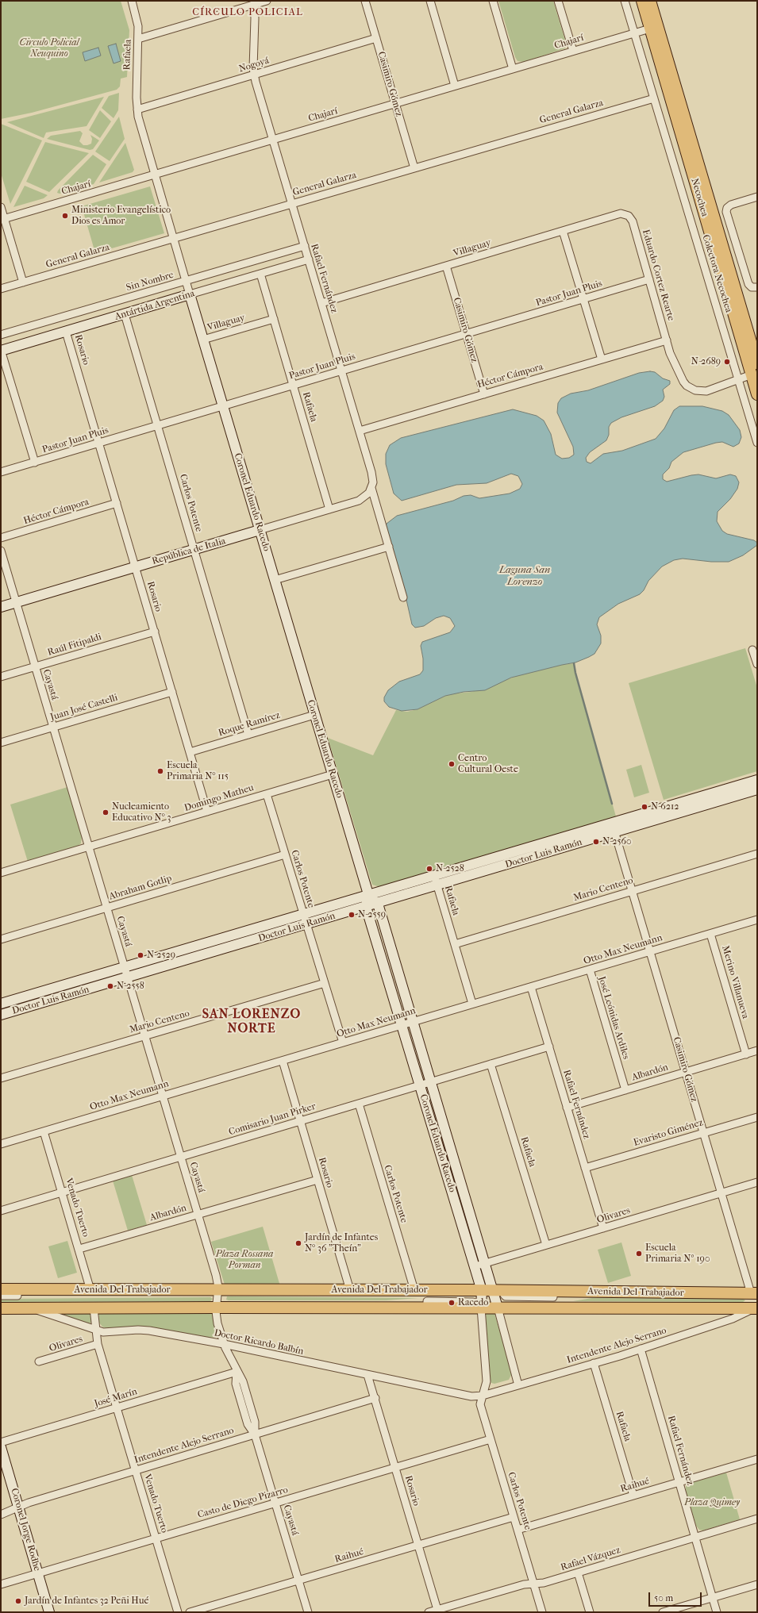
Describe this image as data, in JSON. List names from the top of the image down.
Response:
{
  "streets": {
    "main road": ["Casimiro Gómez", "Necochea", "Avenida Del Trabajador"],
    "street": [
      "Chajarí",
      "Rafaela",
      "Nogoyá",
      "General Galarza",
      "Villaguay",
      "Colectora Necochea",
      "Eduardo Cortez Rearte",
      "Rafael Fernández",
      "Sin Nombre",
      "Pastor Juan Pluis",
      "Antártida Argentina",
      "Rosario",
      "Héctor Cámpora",
      "Coronel Eduardo Racedo",
      "Carlos Potente",
      "República de Italia",
      "Raúl Fitipaldi",
      "Cayastá",
      "Juan José Castelli",
      "Roque Ramírez",
      "Domingo Matheu",
      "Doctor Luis Ramón",
      "Abraham Gotlip",
      "Mario Centeno",
      "Otto Max Neumann",
      "Merino Villanueva",
      "José Leónidas Ardiles",
      "Albardón",
      "Comisario Juan Pirker",
      "Evaristo Giménez",
      "Venado Tuerto",
      "Olivares",
      "Doctor Ricardo Balbín",
      "Intendente Alejo Serrano",
      "José Marín",
      "Raihué",
      "Casto de Diego Pizarro",
      "Coronel Jorge Rodhe",
      "Rafael Vázquez"
    ]
  },
  "crossings": [
    ["Chajarí", "Casimiro Gómez"],
    ["Chajarí", "Necochea"],
    ["Chajarí", "Colectora Necochea"],
    ["Chajarí", "Rafael Fernández"],
    ["Chajarí", "Coronel Eduardo Racedo"],
    ["Rafaela", "Nogoyá"],
    ["Rafaela", "Villaguay"],
    ["Rafaela", "Pastor Juan Pluis"],
    ["Rafaela", "Antártida Argentina"],
    ["Rafaela", "Coronel Eduardo Racedo"],
    ["Rafaela", "República de Italia"],
    ["Rafaela", "Doctor Luis Ramón"],
    ["Rafaela", "Mario Centeno"],
    ["Rafaela", "Otto Max Neumann"],
    ["Rafaela", "Comisario Juan Pirker"],
    ["Rafaela", "Olivares"],
    ["Rafaela", "Intendente Alejo Serrano"],
    ["Rafaela", "Raihué"],
    ["Nogoyá", "Casimiro Gómez"],
    ["Nogoyá", "Rafael Fernández"],
    ["Nogoyá", "Coronel Eduardo Racedo"],
    ["Casimiro Gómez", "General Galarza"],
    ["Casimiro Gómez", "Villaguay"],
    ["Casimiro Gómez", "Pastor Juan Pluis"],
    ["Casimiro Gómez", "Héctor Cámpora"],
    ["Casimiro Gómez", "Doctor Luis Ramón"],
    ["Casimiro Gómez", "Mario Centeno"],
    ["Casimiro Gómez", "Otto Max Neumann"],
    ["Casimiro Gómez", "Albardón"],
    ["Casimiro Gómez", "Evaristo Giménez"],
    ["Casimiro Gómez", "Olivares"],
    ["Casimiro Gómez", "Avenida Del Trabajador"],
    ["Casimiro Gómez", "Intendente Alejo Serrano"],
    ["General Galarza", "Colectora Necochea"],
    ["General Galarza", "Rafael Fernández"],
    ["General Galarza", "Coronel Eduardo Racedo"],
    ["Villaguay", "Eduardo Cortez Rearte"],
    ["Villaguay", "Rafael Fernández"],
    ["Villaguay", "Coronel Eduardo Racedo"],
    ["Colectora Necochea", "Eduardo Cortez Rearte"],
    ["Eduardo Cortez Rearte", "Pastor Juan Pluis"],
    ["Eduardo Cortez Rearte", "Héctor Cámpora"],
    ["Rafael Fernández", "Sin Nombre"],
    ["Rafael Fernández", "Pastor Juan Pluis"],
    ["Rafael Fernández", "Antártida Argentina"],
    ["Rafael Fernández", "Héctor Cámpora"],
    ["Rafael Fernández", "República de Italia"],
    ["Rafael Fernández", "Otto Max Neumann"],
    ["Rafael Fernández", "Albardón"],
    ["Rafael Fernández", "Comisario Juan Pirker"],
    ["Rafael Fernández", "Evaristo Giménez"],
    ["Rafael Fernández", "Olivares"],
    ["Rafael Fernández", "Intendente Alejo Serrano"],
    ["Rafael Fernández", "Raihué"],
    ["Rafael Fernández", "Rafael Vázquez"],
    ["Sin Nombre", "Coronel Eduardo Racedo"],
    ["Pastor Juan Pluis", "Rosario"],
    ["Pastor Juan Pluis", "Coronel Eduardo Racedo"],
    ["Pastor Juan Pluis", "Carlos Potente"],
    ["Antártida Argentina", "Rosario"],
    ["Antártida Argentina", "Coronel Eduardo Racedo"],
    ["Antártida Argentina", "Carlos Potente"],
    ["Rosario", "Héctor Cámpora"],
    ["Rosario", "República de Italia"],
    ["Rosario", "Raúl Fitipaldi"],
    ["Rosario", "Juan José Castelli"],
    ["Rosario", "Roque Ramírez"],
    ["Rosario", "Domingo Matheu"],
    ["Rosario", "Otto Max Neumann"],
    ["Rosario", "Albardón"],
    ["Rosario", "Comisario Juan Pirker"],
    ["Rosario", "Avenida Del Trabajador"],
    ["Rosario", "Doctor Ricardo Balbín"],
    ["Rosario", "Intendente Alejo Serrano"],
    ["Rosario", "Raihué"],
    ["Rosario", "Casto de Diego Pizarro"],
    ["Rosario", "Rafael Vázquez"],
    ["Coronel Eduardo Racedo", "Carlos Potente"],
    ["Coronel Eduardo Racedo", "República de Italia"],
    ["Coronel Eduardo Racedo", "Roque Ramírez"],
    ["Coronel Eduardo Racedo", "Domingo Matheu"],
    ["Coronel Eduardo Racedo", "Doctor Luis Ramón"],
    ["Coronel Eduardo Racedo", "Otto Max Neumann"],
    ["Coronel Eduardo Racedo", "Comisario Juan Pirker"],
    ["Coronel Eduardo Racedo", "Olivares"],
    ["Coronel Eduardo Racedo", "Avenida Del Trabajador"],
    ["Coronel Eduardo Racedo", "Doctor Ricardo Balbín"],
    ["Coronel Eduardo Racedo", "Intendente Alejo Serrano"],
    ["Carlos Potente", "República de Italia"],
    ["Carlos Potente", "Roque Ramírez"],
    ["Carlos Potente", "Domingo Matheu"],
    ["Carlos Potente", "Doctor Luis Ramón"],
    ["Carlos Potente", "Abraham Gotlip"],
    ["Carlos Potente", "Mario Centeno"],
    ["Carlos Potente", "Otto Max Neumann"],
    ["Carlos Potente", "Comisario Juan Pirker"],
    ["Carlos Potente", "Avenida Del Trabajador"],
    ["Carlos Potente", "Doctor Ricardo Balbín"],
    ["Carlos Potente", "Intendente Alejo Serrano"],
    ["Carlos Potente", "Raihué"],
    ["Carlos Potente", "Casto de Diego Pizarro"],
    ["Carlos Potente", "Rafael Vázquez"],
    ["República de Italia", "Cayastá"],
    ["Raúl Fitipaldi", "Cayastá"],
    ["Cayastá", "Juan José Castelli"],
    ["Cayastá", "Domingo Matheu"],
    ["Cayastá", "Doctor Luis Ramón"],
    ["Cayastá", "Abraham Gotlip"],
    ["Cayastá", "Mario Centeno"],
    ["Cayastá", "Otto Max Neumann"],
    ["Cayastá", "Albardón"],
    ["Cayastá", "Comisario Juan Pirker"],
    ["Cayastá", "Avenida Del Trabajador"],
    ["Cayastá", "Doctor Ricardo Balbín"],
    ["Cayastá", "Intendente Alejo Serrano"],
    ["Cayastá", "José Marín"],
    ["Cayastá", "Raihué"],
    ["Cayastá", "Casto de Diego Pizarro"],
    ["Otto Max Neumann", "Merino Villanueva"],
    ["Otto Max Neumann", "José Leónidas Ardiles"],
    ["Otto Max Neumann", "Venado Tuerto"],
    ["Merino Villanueva", "Albardón"],
    ["José Leónidas Ardiles", "Albardón"],
    ["Albardón", "Venado Tuerto"],
    ["Comisario Juan Pirker", "Venado Tuerto"],
    ["Venado Tuerto", "Olivares"],
    ["Venado Tuerto", "Avenida Del Trabajador"],
    ["Venado Tuerto", "Doctor Ricardo Balbín"],
    ["Venado Tuerto", "Intendente Alejo Serrano"],
    ["Venado Tuerto", "José Marín"],
    ["Venado Tuerto", "Casto de Diego Pizarro"],
    ["Avenida Del Trabajador", "Doctor Ricardo Balbín"],
    ["Avenida Del Trabajador", "Intendente Alejo Serrano"],
    ["Doctor Ricardo Balbín", "Intendente Alejo Serrano"],
    ["Intendente Alejo Serrano", "Coronel Jorge Rodhe"],
    ["Casto de Diego Pizarro", "Coronel Jorge Rodhe"]
  ],
  "districts": ["CÍRCULO POLICIAL", "SAN LORENZO NORTE"],
  "water": ["Laguna San Lorenzo"],
  "parks": ["Circulo Policial Neuquino", "Plaza Rossana Porman", "Plaza Quimey"],
  "places": [
    "Ministerio Evangelístico Dios es Amor",
    "N-2689",
    "Centro Cultural Oeste",
    "Escuela Primaria N° 115",
    "N-6212",
    "Nucleamiento Educativo N° 3",
    "N-2560",
    "N-2528",
    "N-2559",
    "N-2529",
    "N-2558",
    "Jardín de Infantes N° 36 \"Theín\"",
    "Escuela Primaria Nº 190",
    "Racedo",
    "Jardín de Infantes 32 Peñi Hué"
  ],
  "scale_bar": "50 m"
}
